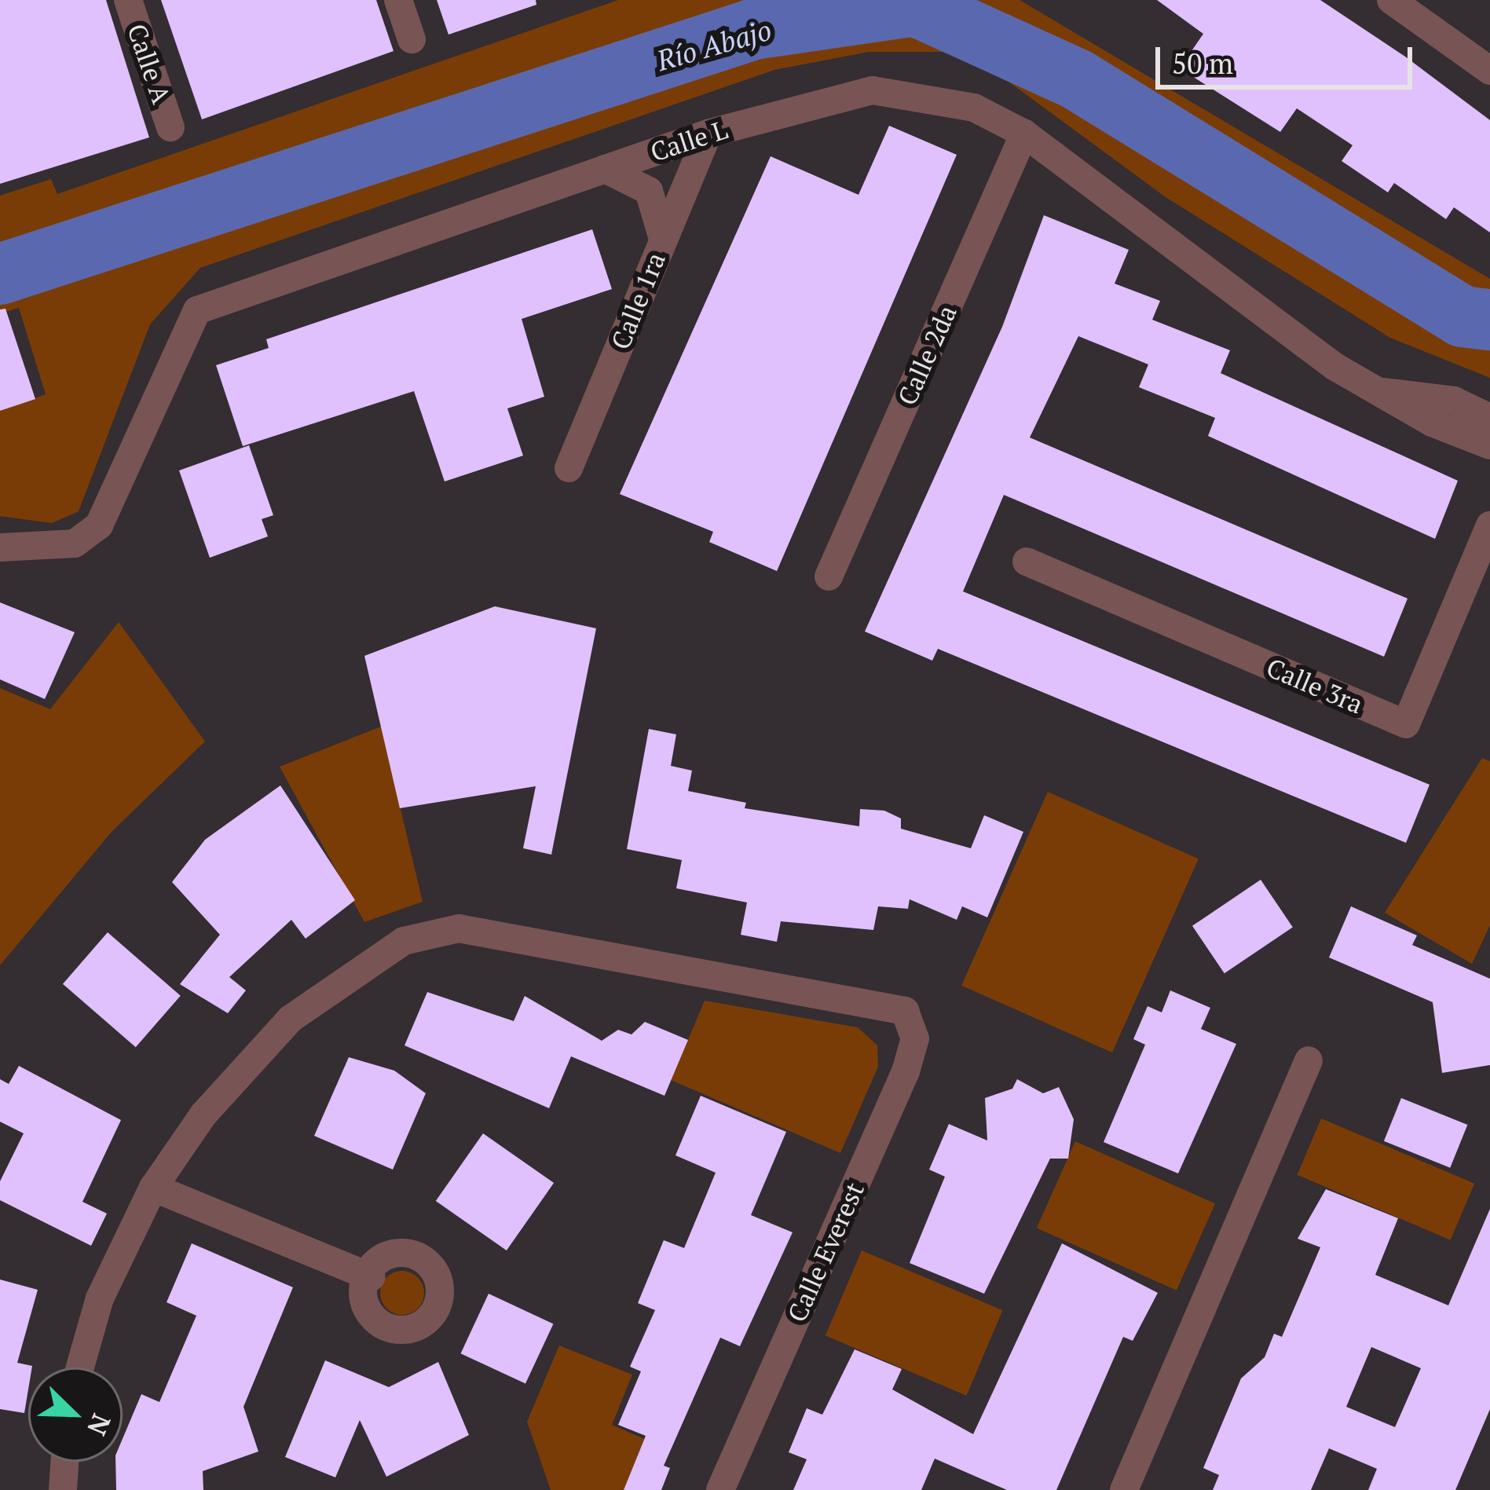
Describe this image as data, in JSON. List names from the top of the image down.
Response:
{
  "streets": {
    "street": [
      "Calle A",
      "Calle L",
      "Calle 1ra",
      "Calle 2da",
      "Calle 3ra",
      "Calle Everest"
    ]
  },
  "crossings": [
    ["Calle L", "Calle 1ra"],
    ["Calle L", "Calle 2da"]
  ],
  "water": ["Río Abajo"],
  "scale_bar": "50 m",
  "north": "bottom right"
}
